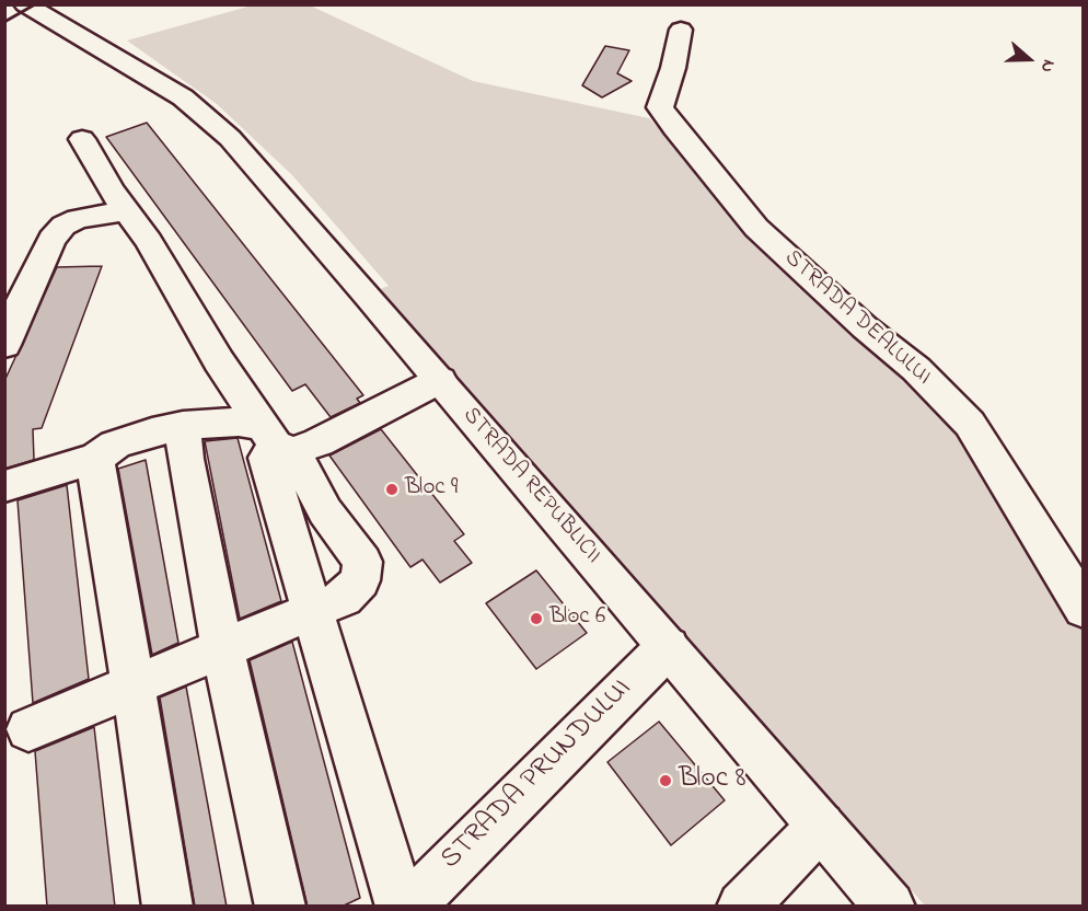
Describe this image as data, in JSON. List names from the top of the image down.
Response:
{
  "streets": {
    "street": ["STRADA DEALULUI", "STRADA REPUBLICII", "STRADA PRUNDULUI"]
  },
  "crossings": [
    ["STRADA REPUBLICII", "STRADA PRUNDULUI"]
  ],
  "places": ["Bloc 9", "Bloc 6", "Bloc 8"],
  "north": "right"
}
